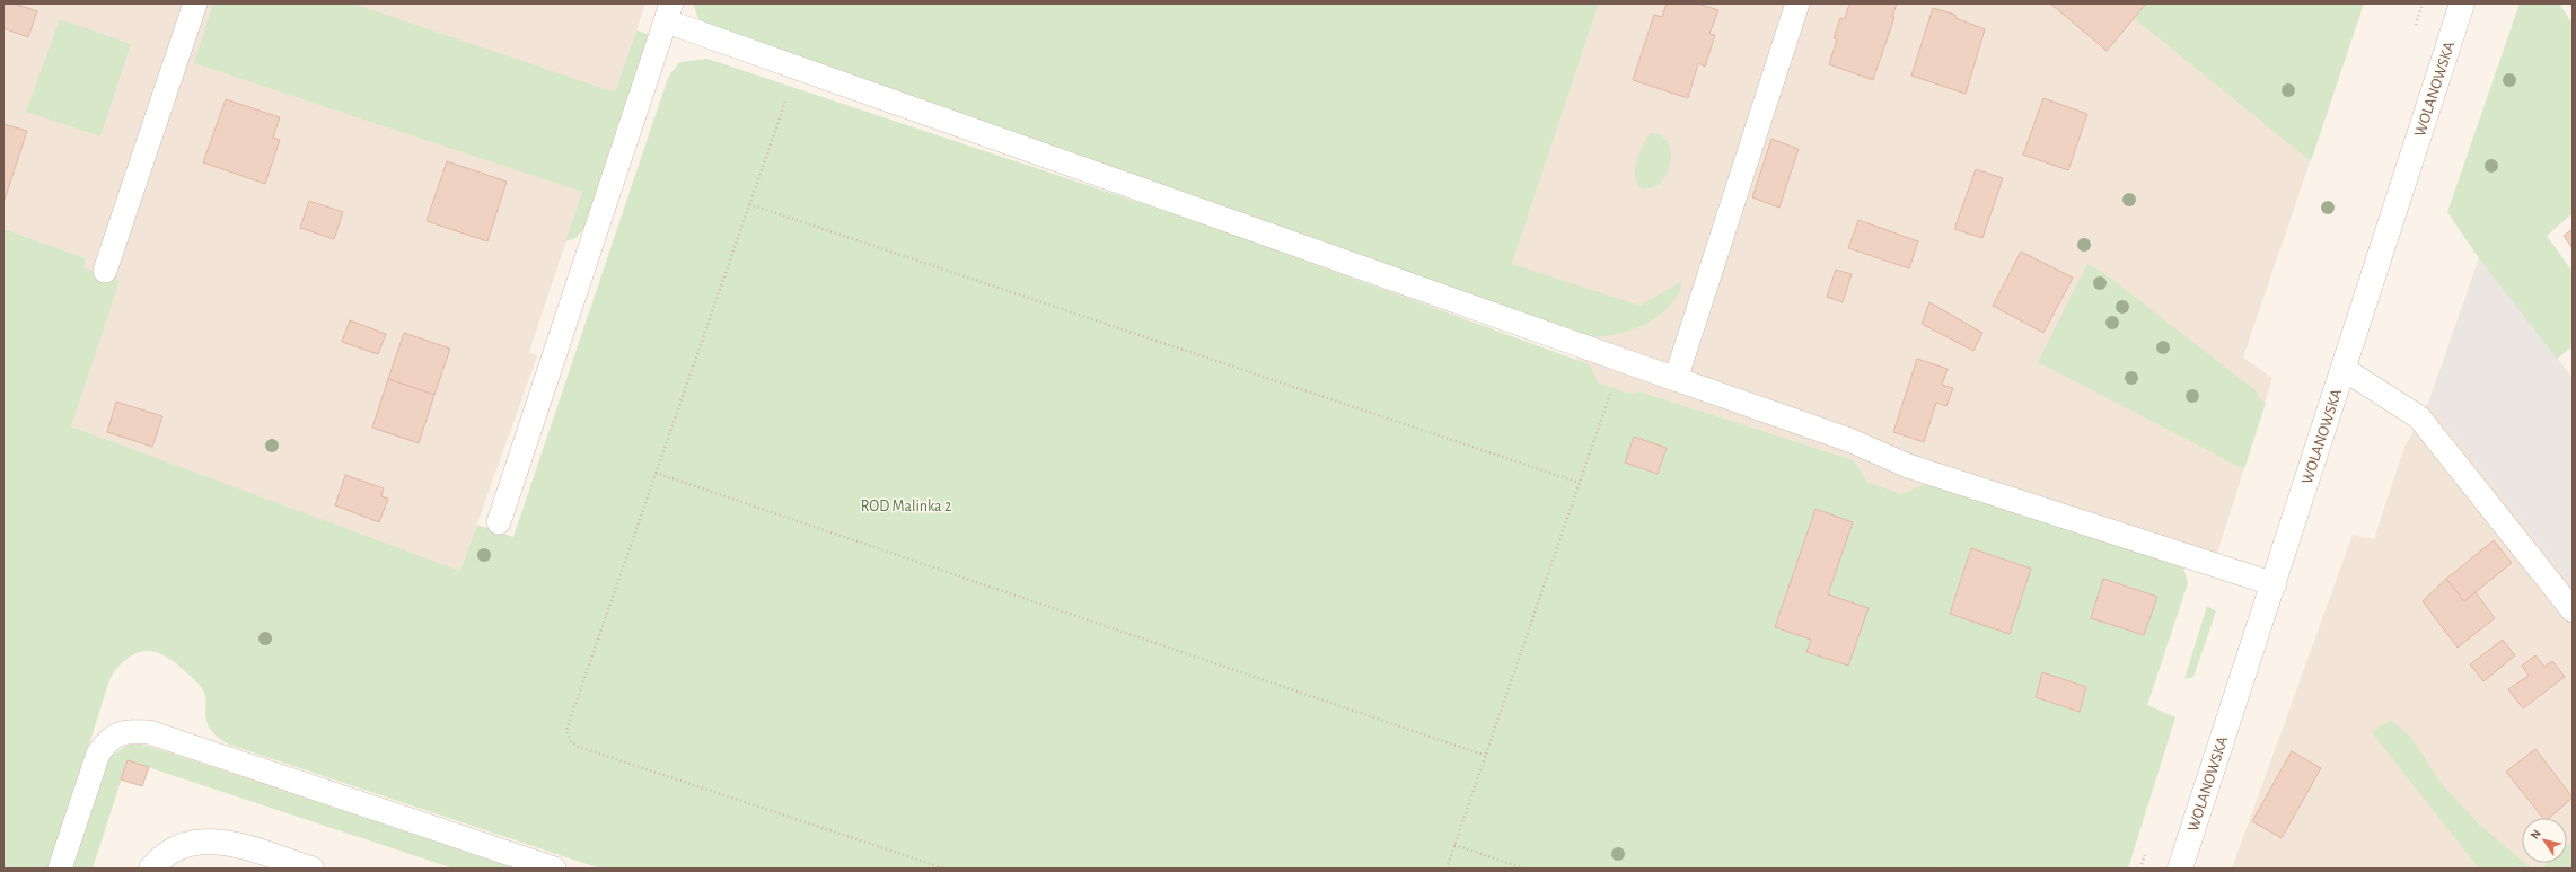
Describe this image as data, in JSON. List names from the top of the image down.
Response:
{
  "streets": {
    "street": ["WOLANOWSKA"]
  },
  "parks": ["ROD Malinka 2"],
  "north": "top left"
}
